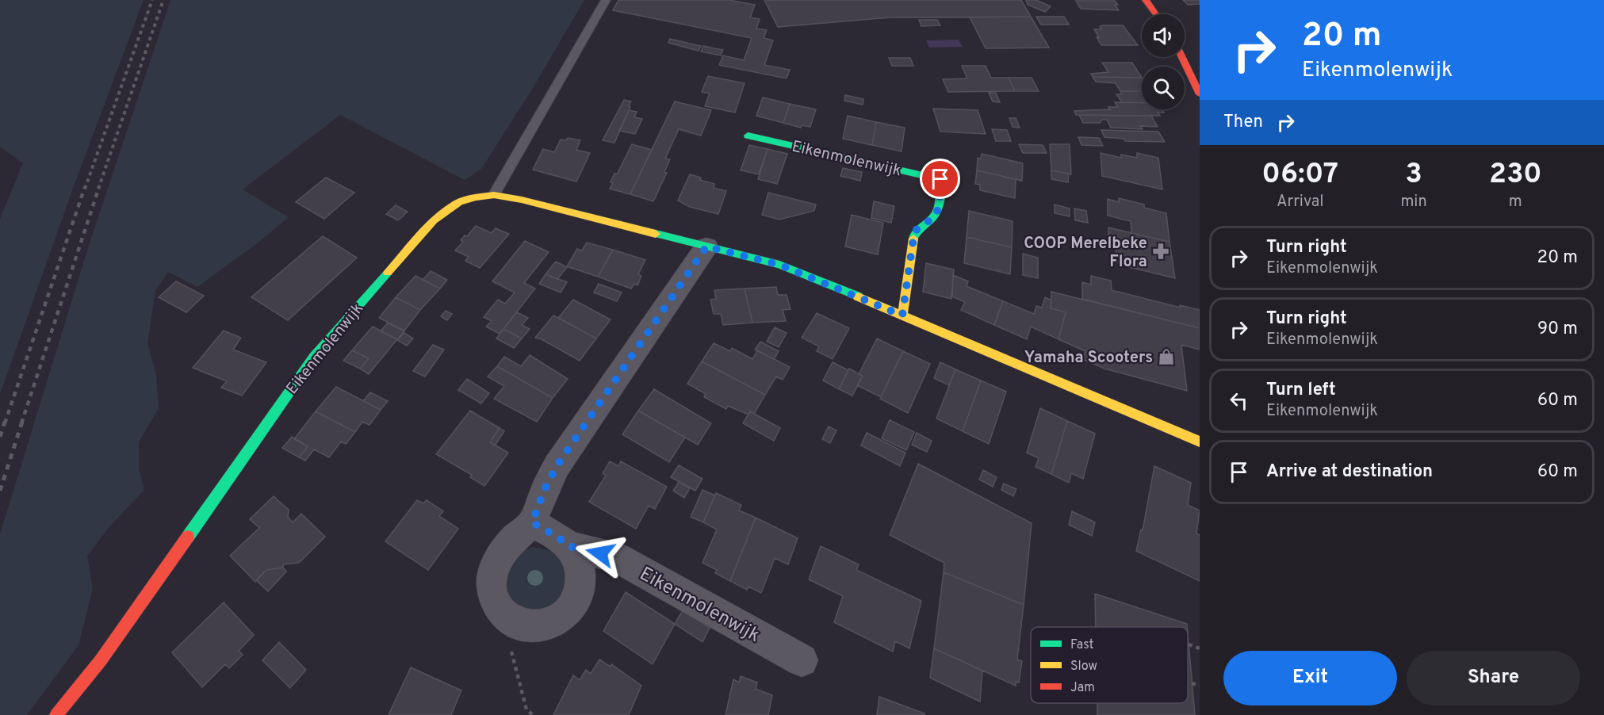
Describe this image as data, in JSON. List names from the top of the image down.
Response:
{
  "streets": {
    "street": ["Eikenmolenwijk"]
  },
  "places": {
    "pharmacy": ["COOP Merelbeke Flora"],
    "shop": ["Yamaha Scooters"]
  },
  "legend": ["Fast", "Slow", "Jam"],
  "page": {
    "turn": ["20 m", "Eikenmolenwijk"],
    "then": "Then",
    "eta": [
      "06:07",
      "Arrival",
      "3",
      "min",
      "230",
      "m"
    ],
    "list": [
      {
        "name": "Turn right",
        "note": "Eikenmolenwijk",
        "value": "20 m"
      },
      {
        "name": "Turn right",
        "note": "Eikenmolenwijk",
        "value": "90 m"
      },
      {
        "name": "Turn left",
        "note": "Eikenmolenwijk",
        "value": "60 m"
      },
      {
        "name": "Arrive at destination",
        "value": "60 m"
      }
    ],
    "buttons": ["Exit", "Share"]
  }
}
